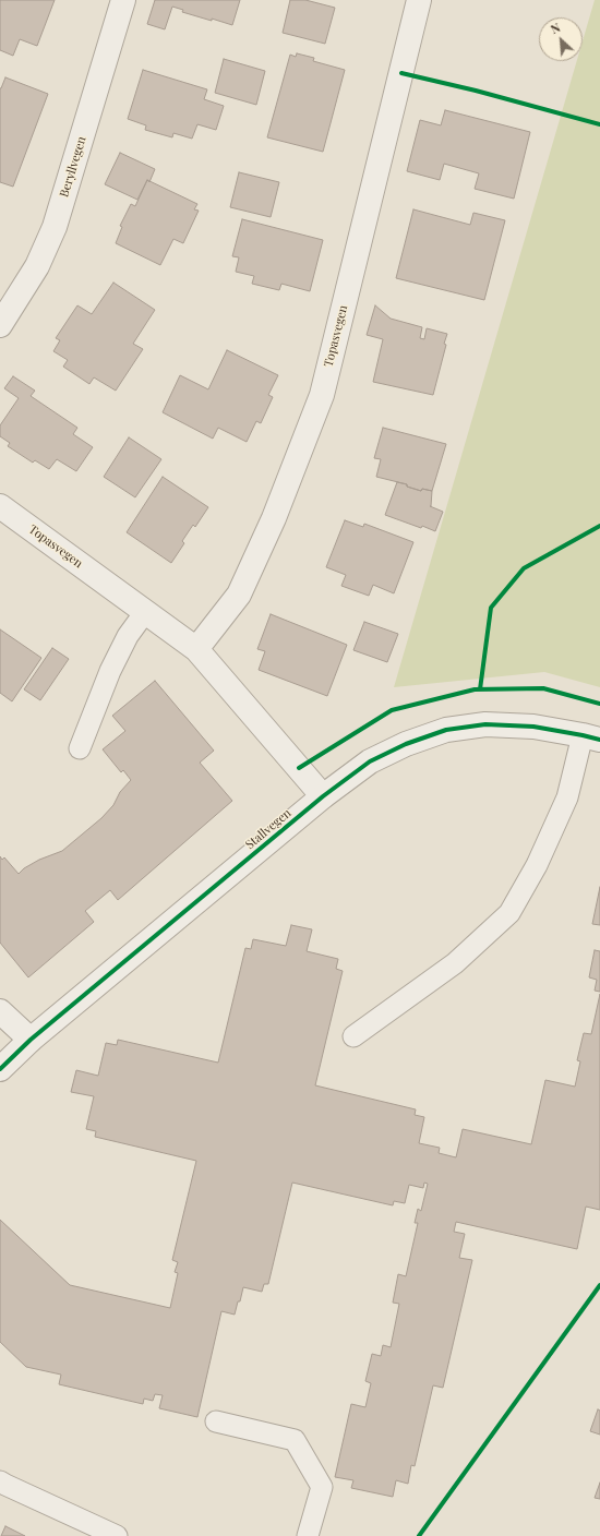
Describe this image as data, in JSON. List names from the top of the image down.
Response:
{
  "streets": {
    "street": ["Beryllvegen", "Topasvegen", "Stallvegen"]
  },
  "crossings": [
    ["Topasvegen", "Stallvegen"]
  ],
  "north": "top left"
}
